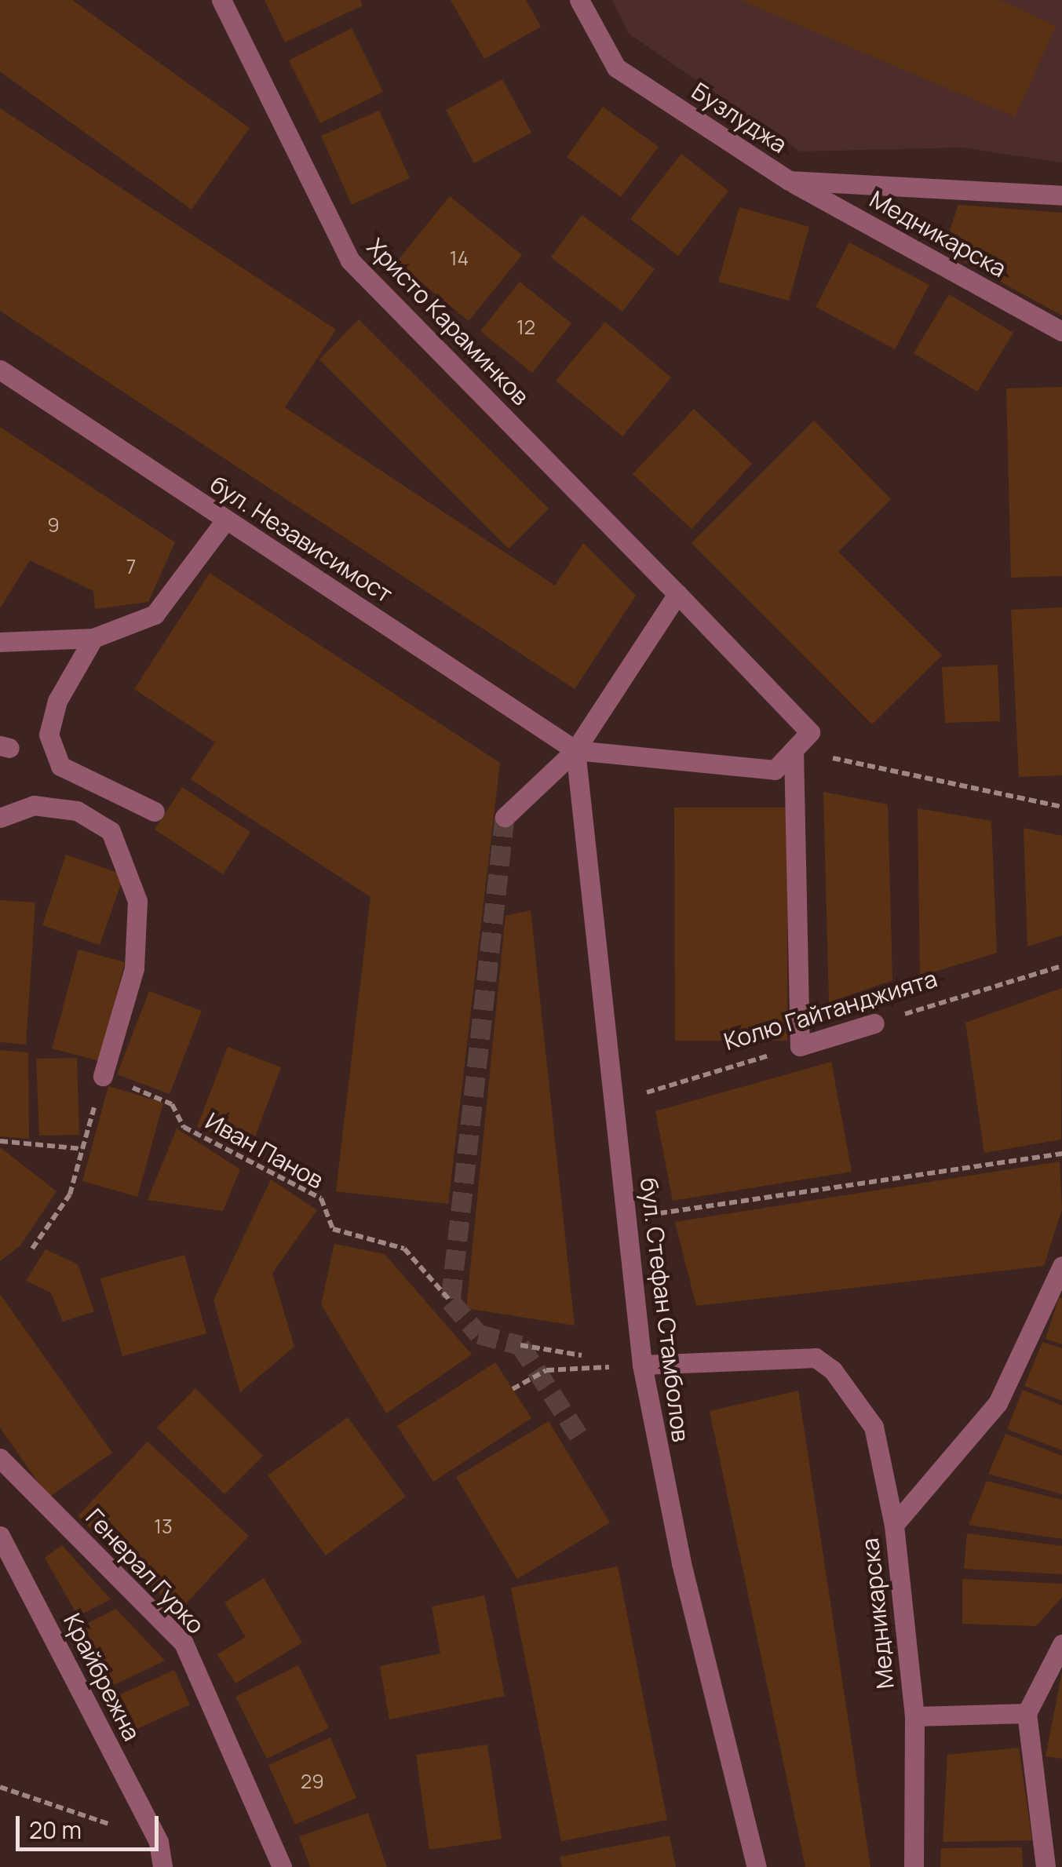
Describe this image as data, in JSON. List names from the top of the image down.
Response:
{
  "streets": {
    "street": [
      "Бузлуджа",
      "Медникарска",
      "Христо Караминков",
      "бул. Независимост",
      "Колю Гайтанджията",
      "бул. Стефан Стамболов",
      "Генерал Гурко",
      "Крайбрежна"
    ],
    "path": ["Иван Панов"]
  },
  "crossings": [
    ["Бузлуджа", "Медникарска"],
    ["бул. Независимост", "бул. Стефан Стамболов"],
    ["Колю Гайтанджията", "бул. Стефан Стамболов"]
  ],
  "house_numbers": [
    "14",
    "12",
    "9",
    "7",
    "13",
    "29"
  ],
  "scale_bar": "20 m"
}
